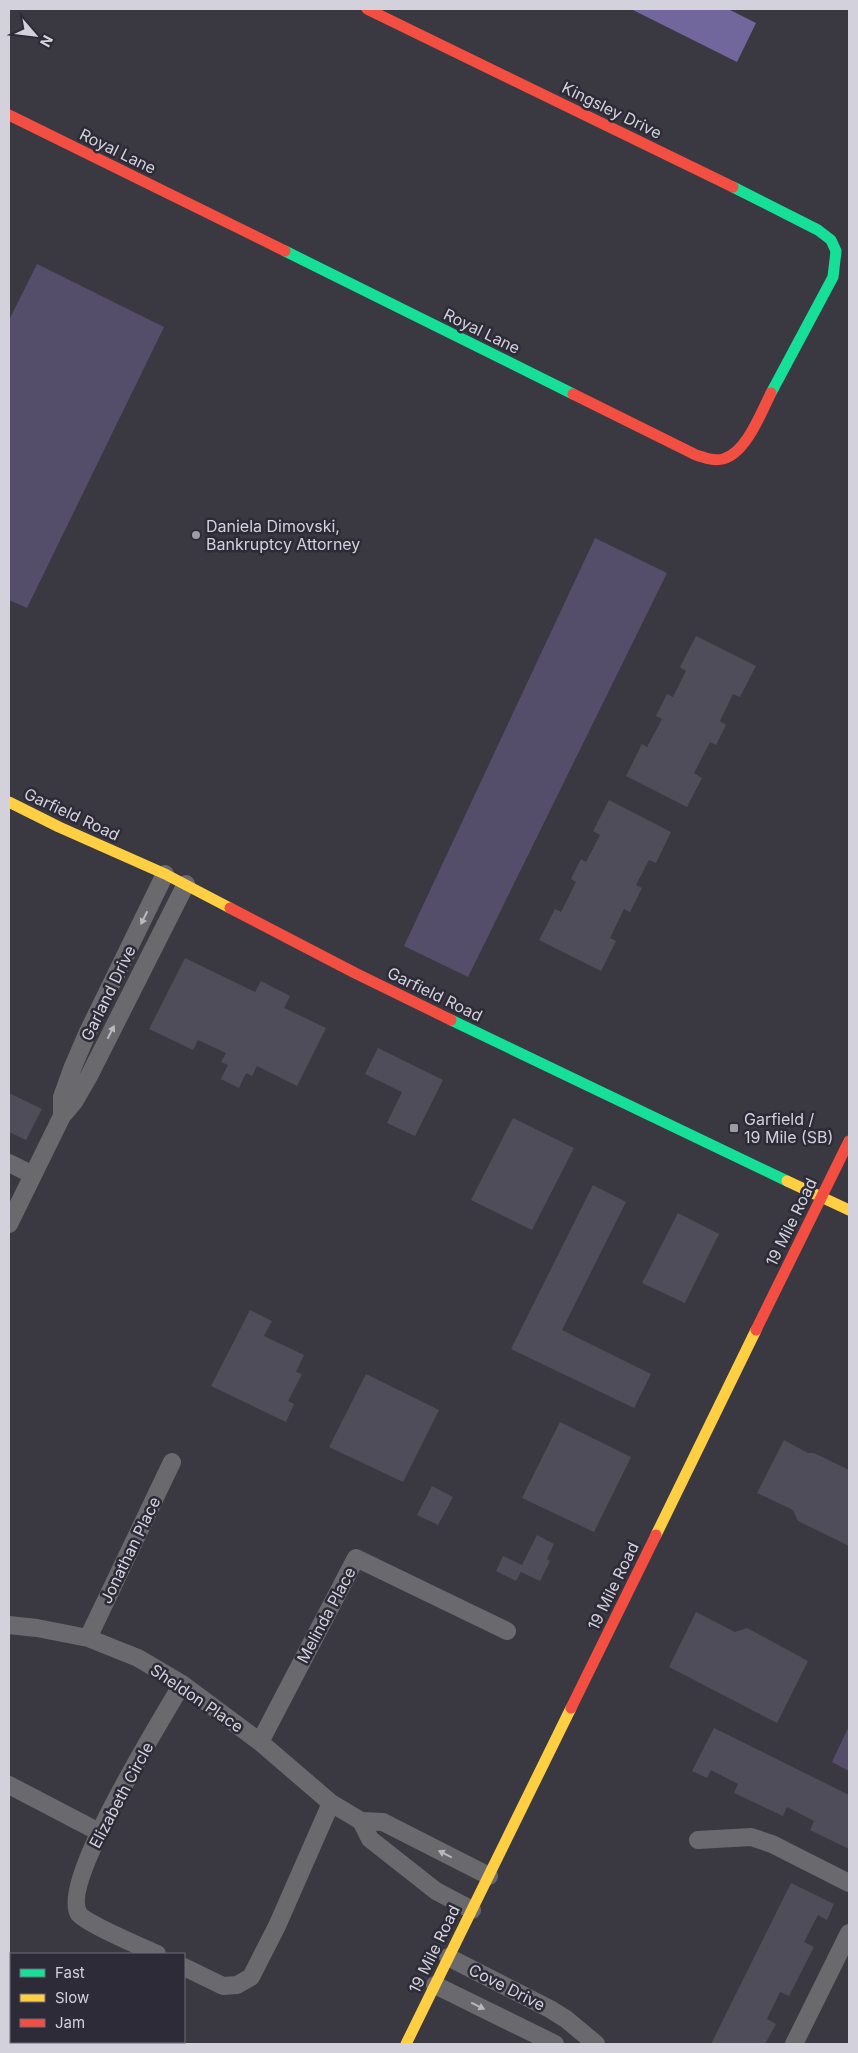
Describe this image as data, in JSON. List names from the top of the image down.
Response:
{
  "streets": {
    "street": [
      "Kingsley Drive",
      "Royal Lane",
      "Garfield Road",
      "Garland Drive",
      "19 Mile Road",
      "Jonathan Place",
      "Melinda Place",
      "Sheldon Place",
      "Elizabeth Circle",
      "Cove Drive"
    ]
  },
  "crossings": [
    ["Kingsley Drive", "Royal Lane"],
    ["Garfield Road", "Garland Drive"],
    ["Garfield Road", "19 Mile Road"],
    ["19 Mile Road", "Sheldon Place"],
    ["19 Mile Road", "Cove Drive"],
    ["Jonathan Place", "Sheldon Place"],
    ["Melinda Place", "Sheldon Place"],
    ["Sheldon Place", "Elizabeth Circle"]
  ],
  "places": {
    "other": ["Daniela Dimovski, Bankruptcy Attorney"],
    "transit": ["Garfield / 19 Mile (SB)"]
  },
  "legend": ["Fast", "Slow", "Jam"],
  "north": "bottom right"
}
